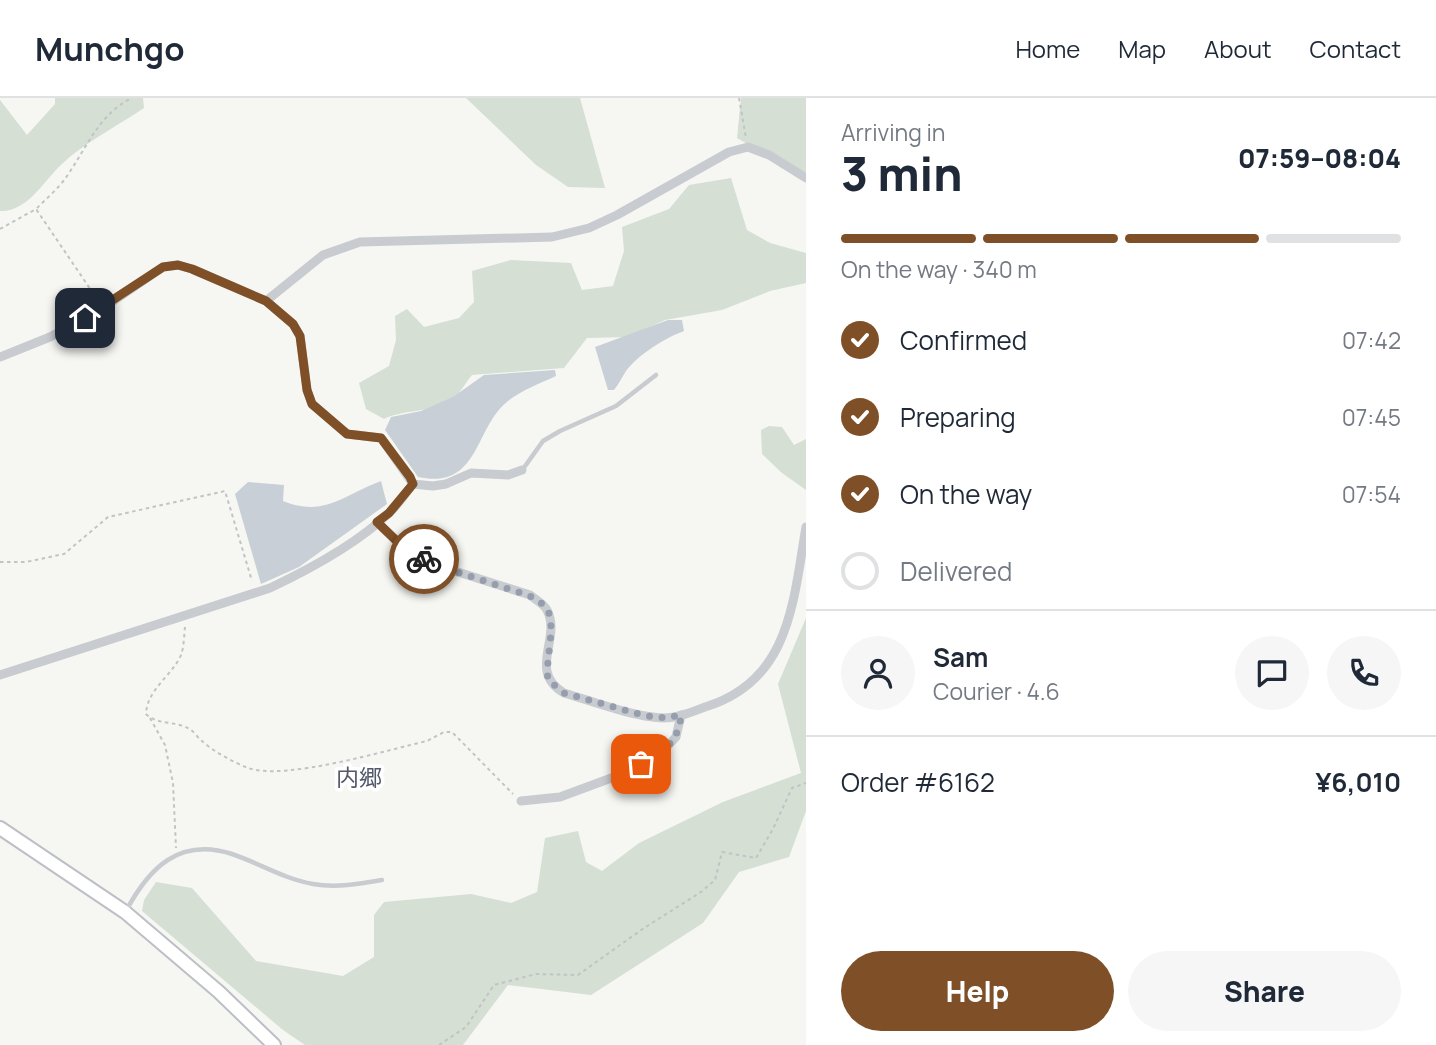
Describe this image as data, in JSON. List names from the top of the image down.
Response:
{
  "districts": ["内郷"],
  "page": {
    "header": "Munchgo",
    "nav": [
      "Home",
      "Map",
      "About",
      "Contact"
    ],
    "heading": ["3 min", "Arriving in", "07:59–08:04"],
    "panel": [
      "Sam",
      "Courier · 4.6",
      "Order #6162",
      "¥6,010"
    ],
    "bar": "On the way · 340 m",
    "list": [
      ["Confirmed", "07:42"],
      ["Preparing", "07:45"],
      ["On the way", "07:54"],
      "Delivered"
    ],
    "buttons": ["Help", "Share"]
  }
}
